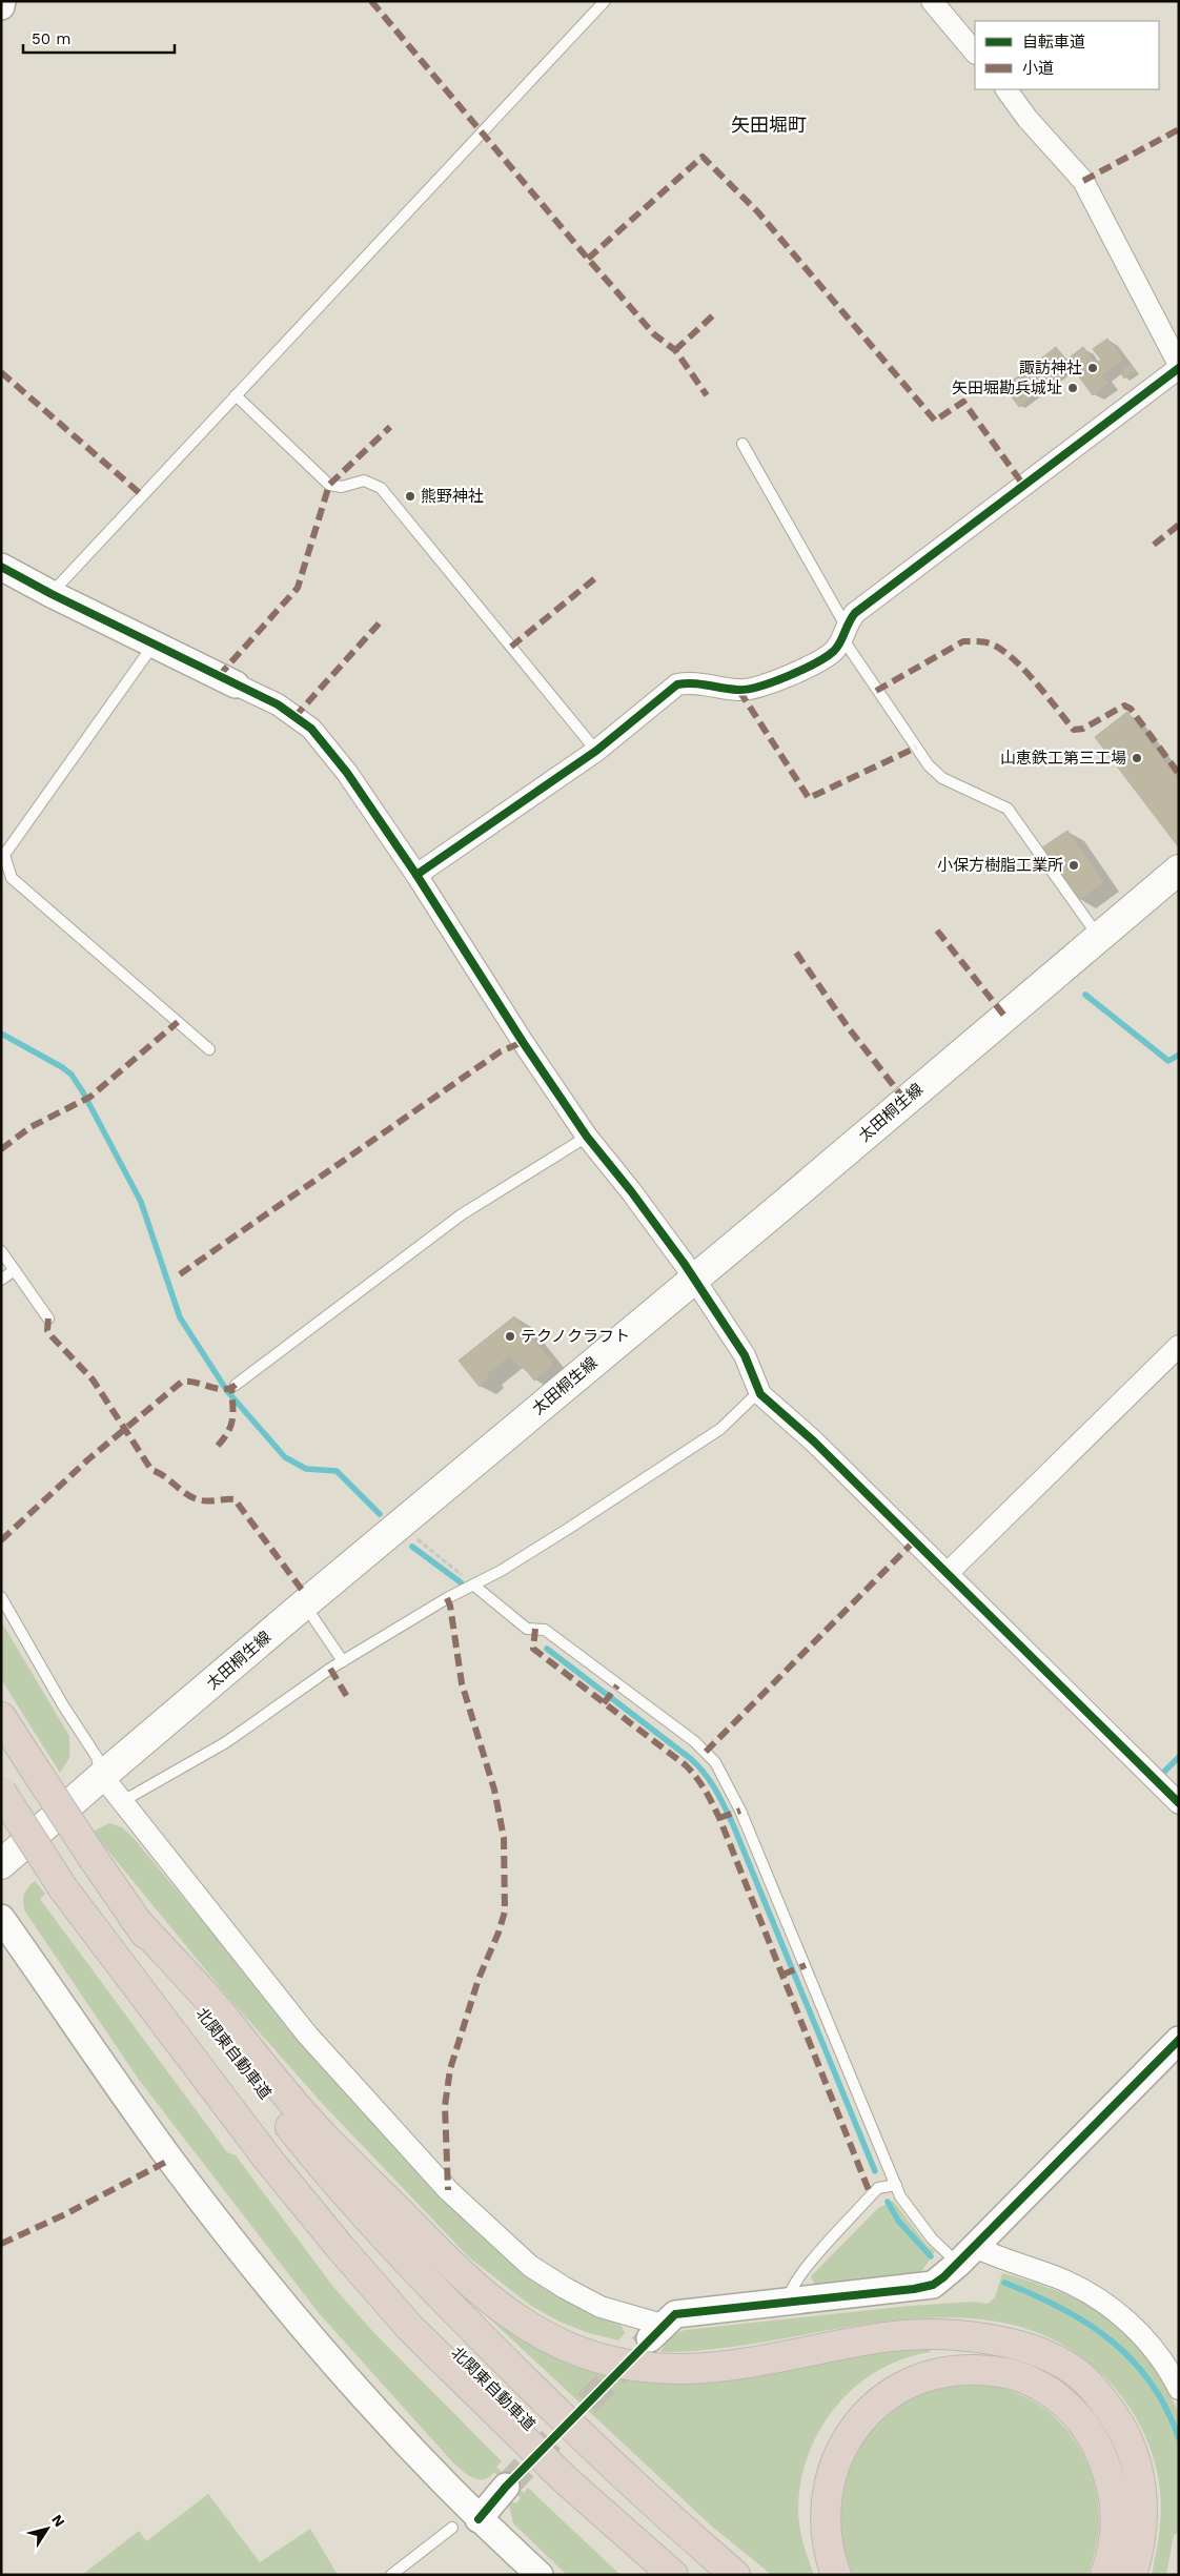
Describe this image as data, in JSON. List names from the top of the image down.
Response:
{
  "streets": {
    "highway": ["北関東自動車道"],
    "main road": ["太田桐生線"]
  },
  "districts": ["矢田堀町"],
  "places": [
    "諏訪神社",
    "矢田堀勘兵城址",
    "熊野神社",
    "山恵鉄工第三工場",
    "小保方樹脂工業所",
    "テクノクラフト"
  ],
  "legend": ["自転車道", "小道"],
  "scale_bar": "50 m",
  "north": "top right"
}
